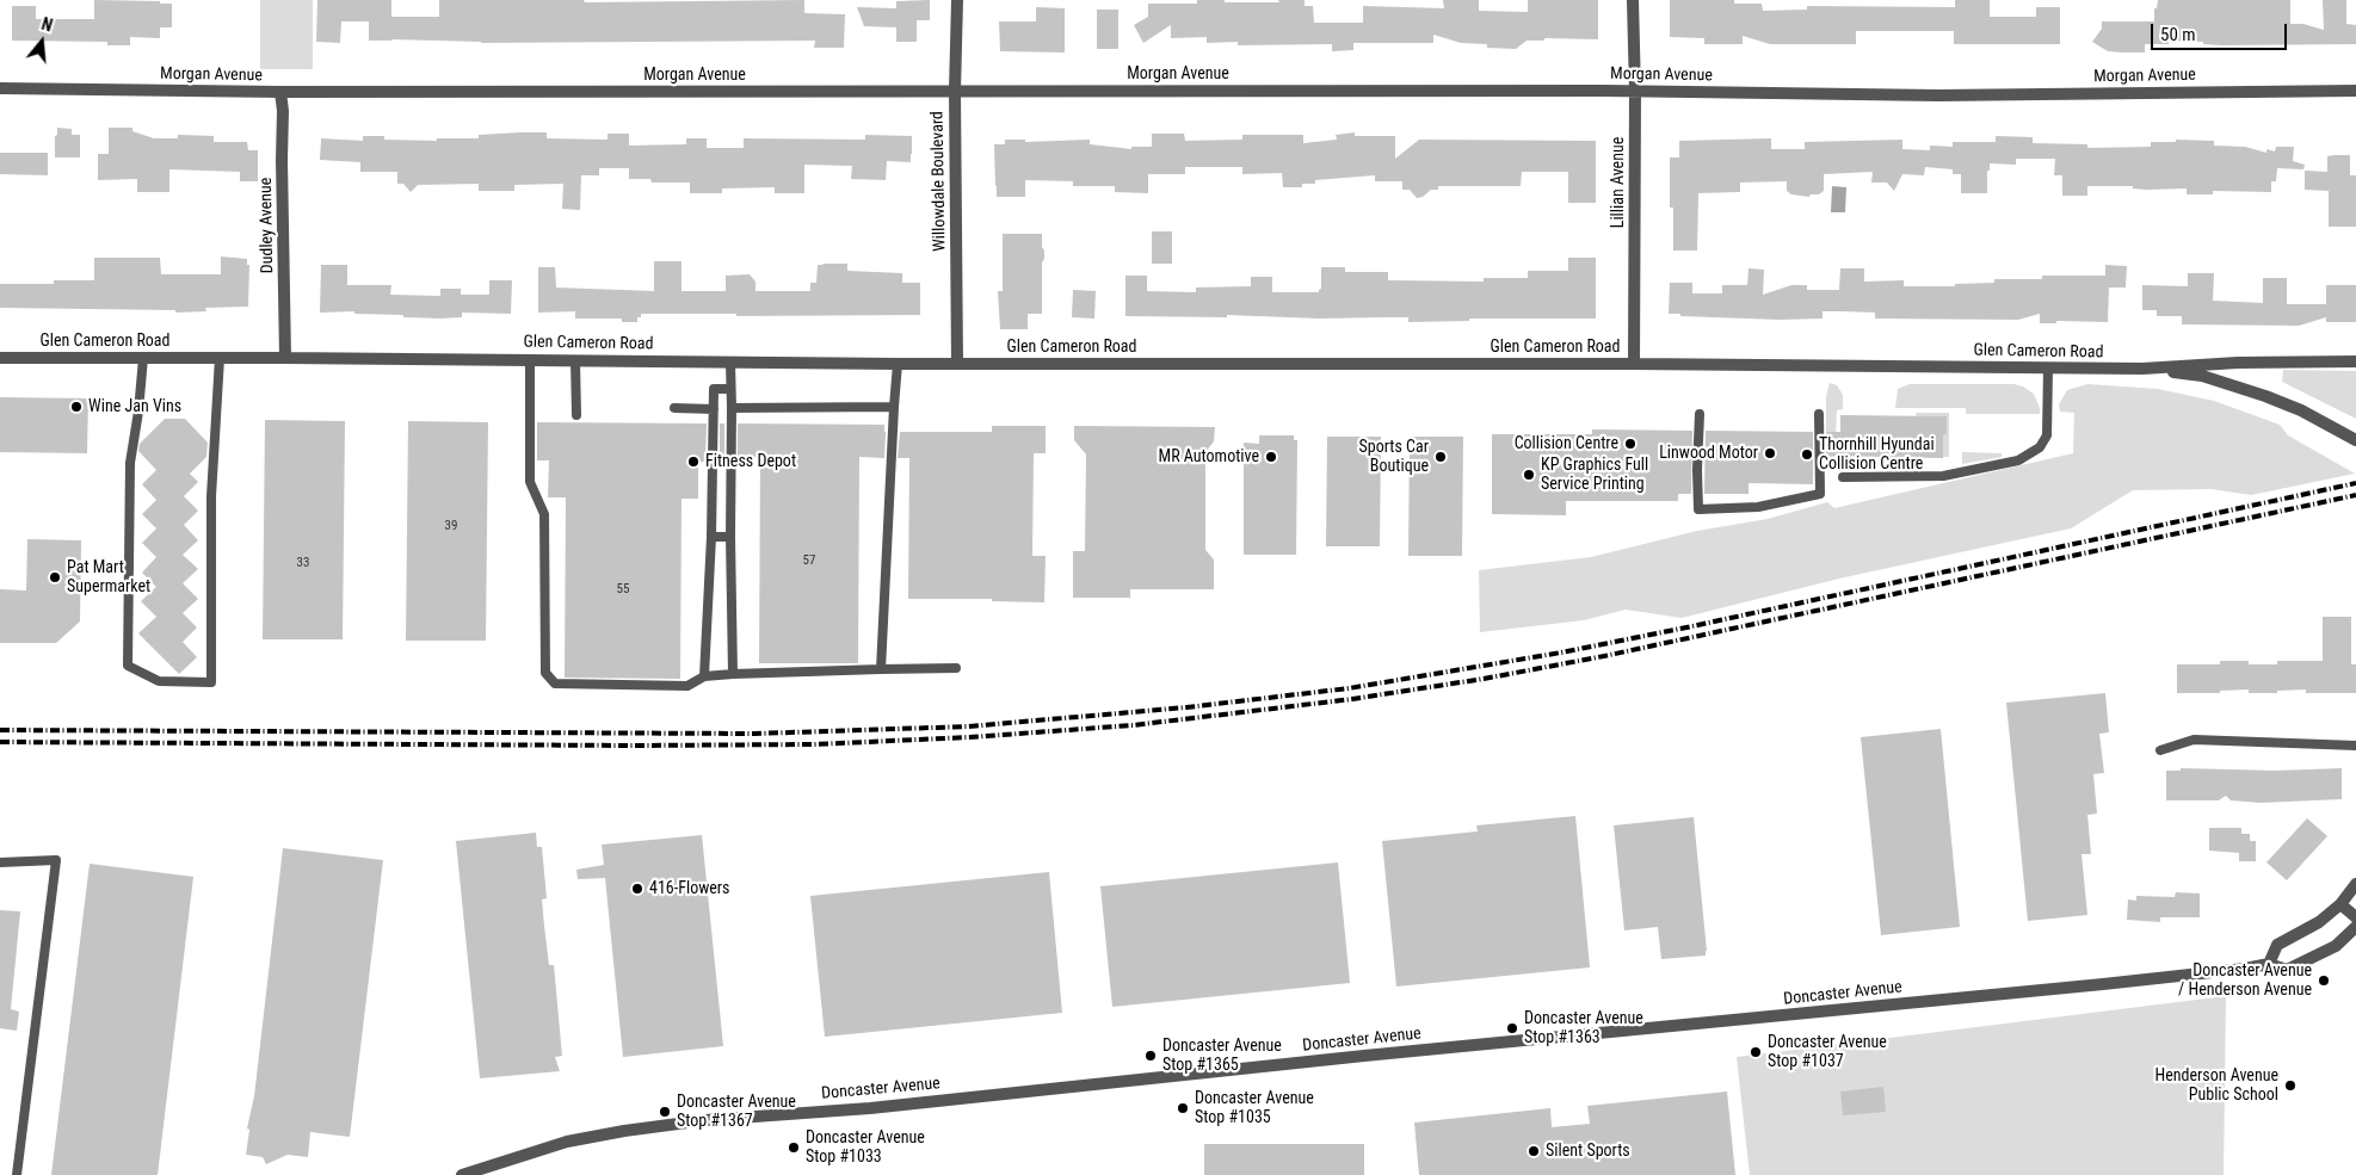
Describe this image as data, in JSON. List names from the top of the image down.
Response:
{
  "streets": {
    "street": [
      "Morgan Avenue",
      "Willowdale Boulevard",
      "Lillian Avenue",
      "Dudley Avenue",
      "Glen Cameron Road",
      "Doncaster Avenue"
    ]
  },
  "crossings": [
    ["Morgan Avenue", "Willowdale Boulevard"],
    ["Morgan Avenue", "Lillian Avenue"],
    ["Morgan Avenue", "Dudley Avenue"],
    ["Willowdale Boulevard", "Glen Cameron Road"],
    ["Lillian Avenue", "Glen Cameron Road"],
    ["Dudley Avenue", "Glen Cameron Road"]
  ],
  "places": [
    "Wine Jan Vins",
    "Collision Centre",
    "Linwood Motor",
    "Thornhill Hyundai Collision Centre",
    "MR Automotive",
    "Sports Car Boutique",
    "Fitness Depot",
    "KP Graphics Full Service Printing",
    "Pat Mart Supermarket",
    "416-Flowers",
    "Doncaster Avenue / Henderson Avenue",
    "Doncaster Avenue Stop #1363",
    "Doncaster Avenue Stop #1037",
    "Doncaster Avenue Stop #1365",
    "Henderson Avenue Public School",
    "Doncaster Avenue Stop #1035",
    "Doncaster Avenue Stop #1367",
    "Doncaster Avenue Stop #1033",
    "Silent Sports"
  ],
  "house_numbers": [
    "39",
    "57",
    "33",
    "55"
  ],
  "scale_bar": "50 m",
  "north": "top"
}
